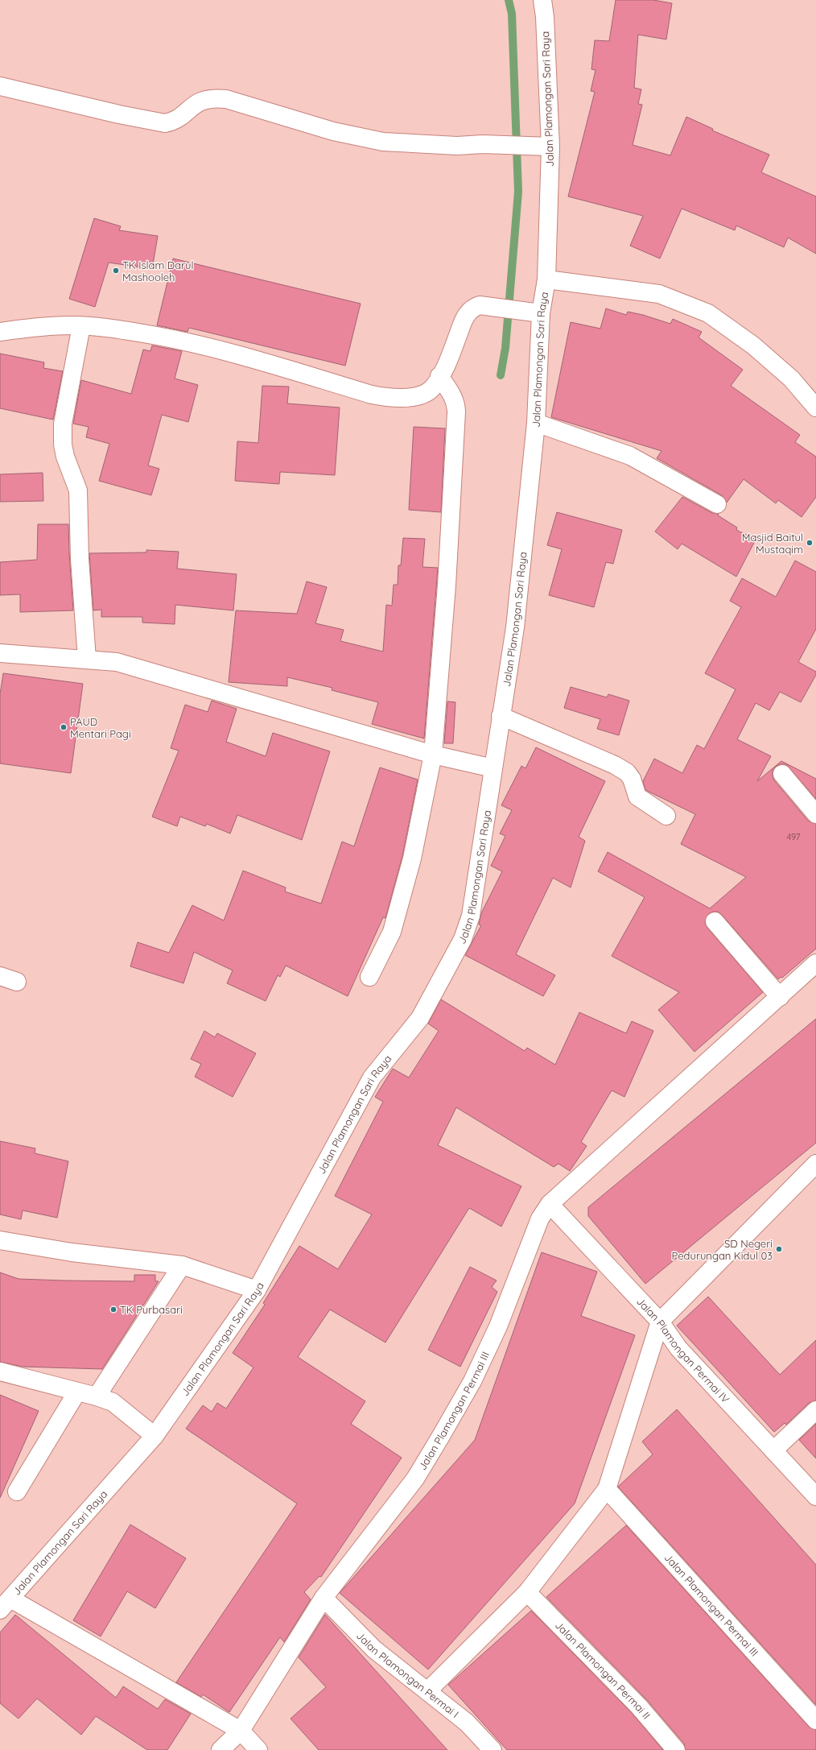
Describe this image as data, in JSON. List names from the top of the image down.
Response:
{
  "streets": {
    "street": [
      "Jalan Plamongan Sari Raya",
      "Jalan Plamongan Permai IV",
      "Jalan Plamongan Permai III",
      "Jalan Plamongan Permai II",
      "Jalan Plamongan Permai I"
    ]
  },
  "crossings": [
    ["Jalan Plamongan Permai IV", "Jalan Plamongan Permai III"],
    ["Jalan Plamongan Permai III", "Jalan Plamongan Permai I"]
  ],
  "places": [
    "TK Islam Darul Mashooleh",
    "Masjid Baitul Mustaqim",
    "PAUD Mentari Pagi",
    "SD Negeri Pedurungan Kidul 03",
    "TK Purbasari"
  ],
  "house_numbers": ["497"]
}
